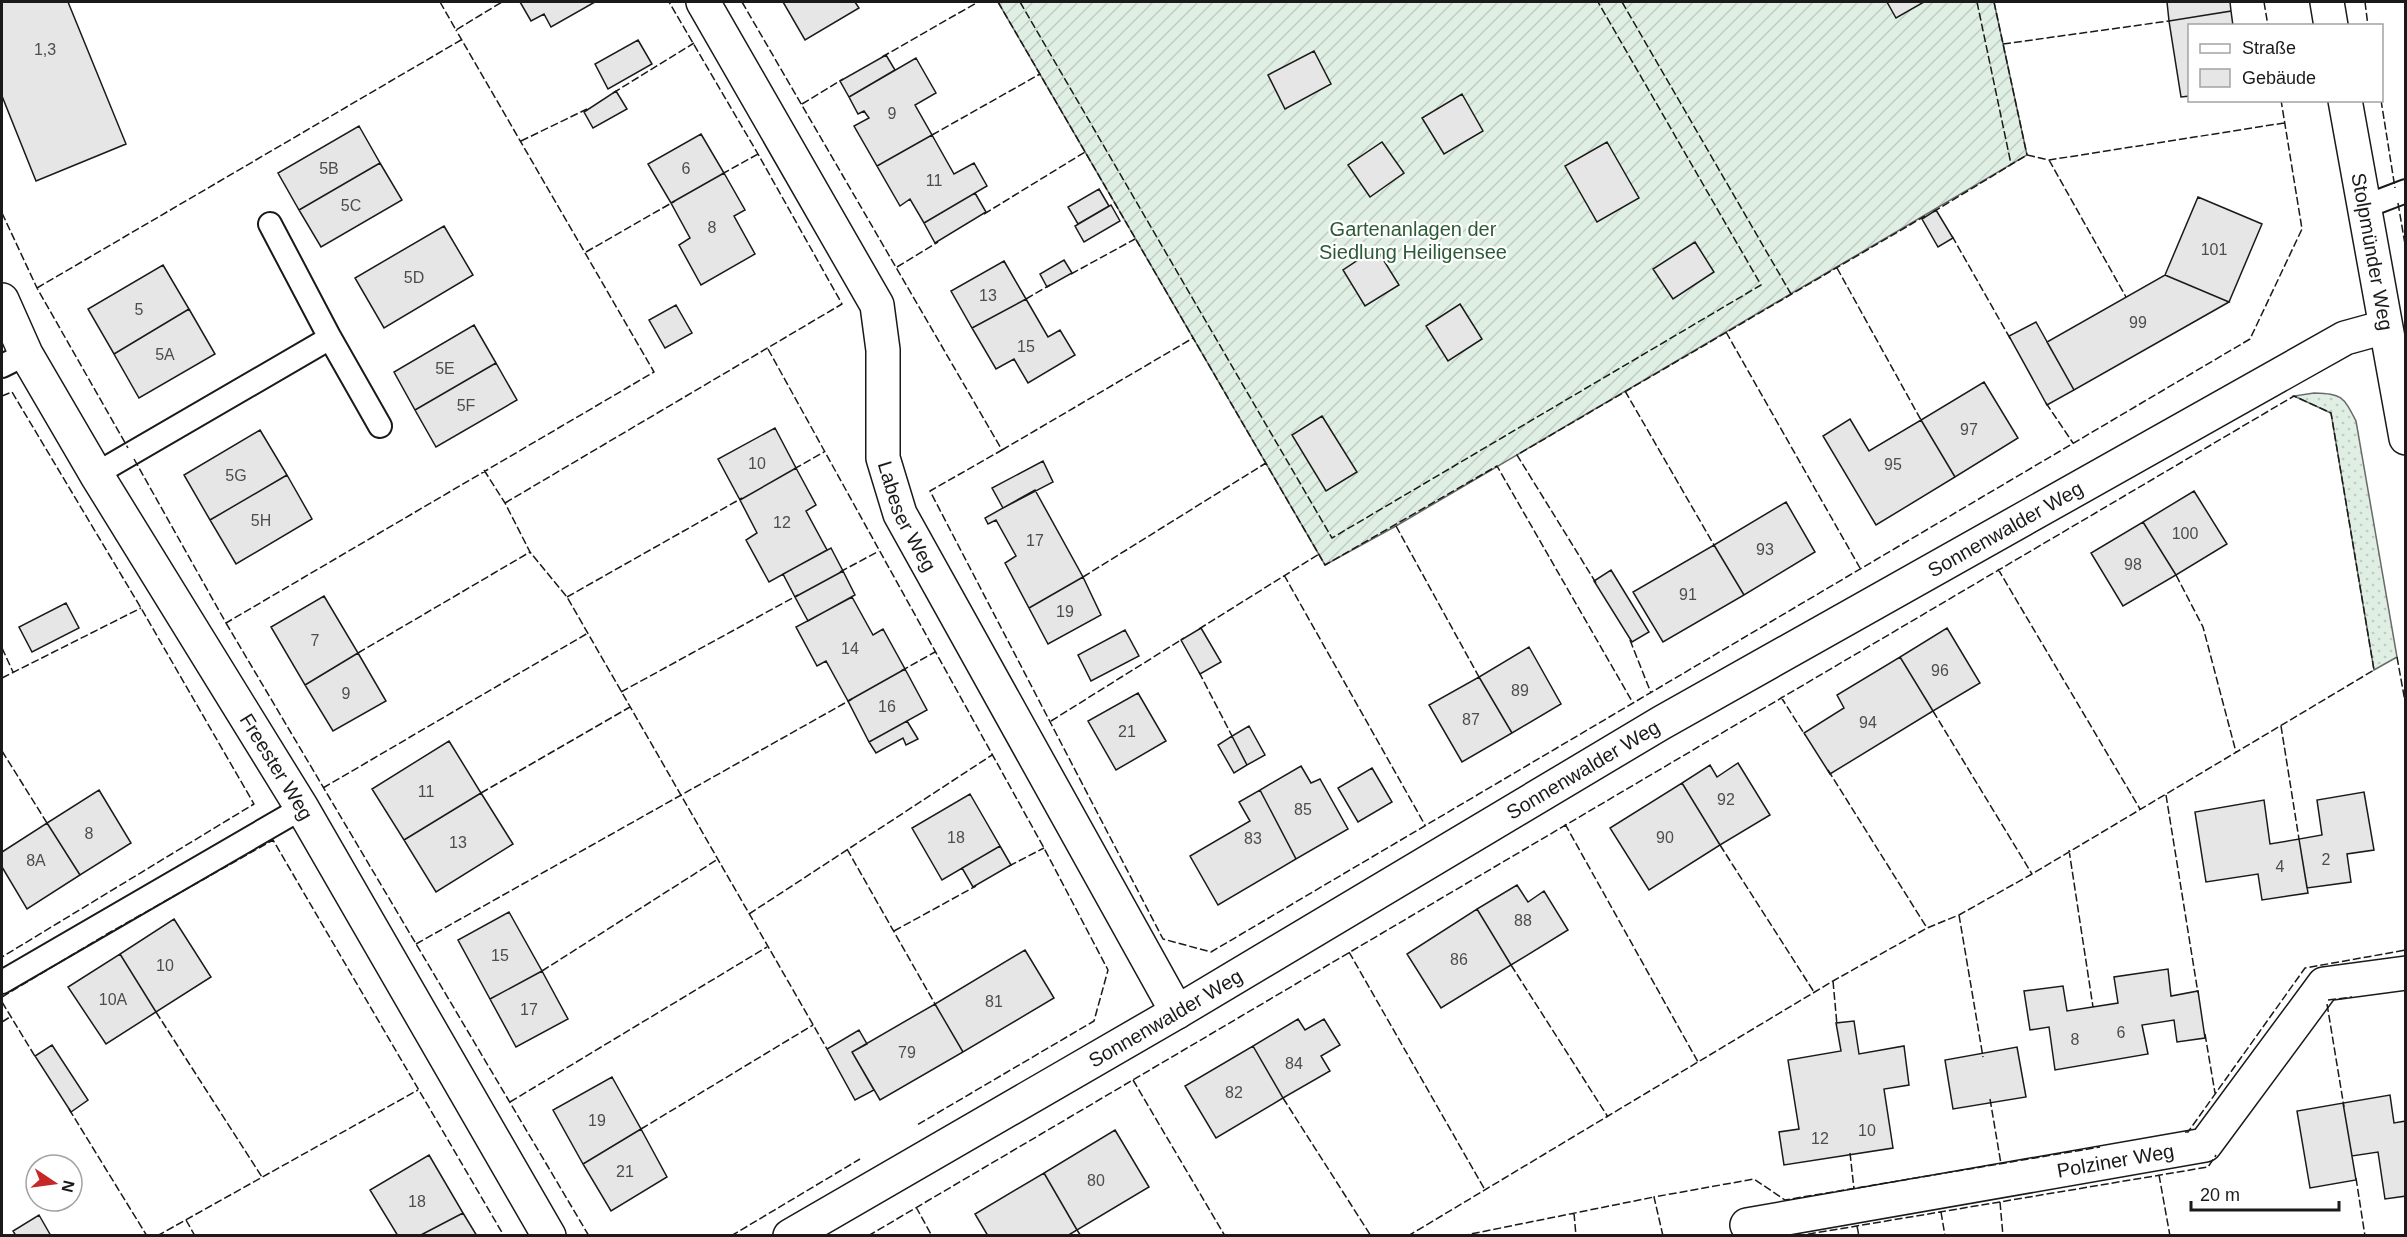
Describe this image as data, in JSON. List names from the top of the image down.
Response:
{
  "streets": {
    "street": [
      "Stolpmünder Weg",
      "Labeser Weg",
      "Sonnenwalder Weg",
      "Freester Weg",
      "Polziner Weg"
    ]
  },
  "crossings": [
    ["Stolpmünder Weg", "Sonnenwalder Weg"],
    ["Labeser Weg", "Sonnenwalder Weg"]
  ],
  "parks": ["Gartenanlagen der Siedlung Heiligensee"],
  "house_numbers": [
    "1,3",
    "9",
    "5B",
    "6",
    "11",
    "5C",
    "8",
    "101",
    "5D",
    "13",
    "5",
    "99",
    "15",
    "5A",
    "5E",
    "5F",
    "97",
    "10",
    "95",
    "5G",
    "5H",
    "12",
    "100",
    "17",
    "93",
    "98",
    "91",
    "19",
    "7",
    "14",
    "96",
    "89",
    "9",
    "16",
    "87",
    "94",
    "21",
    "11",
    "92",
    "85",
    "8",
    "18",
    "90",
    "83",
    "13",
    "2",
    "8A",
    "4",
    "88",
    "15",
    "86",
    "10",
    "10A",
    "81",
    "17",
    "6",
    "8",
    "79",
    "84",
    "82",
    "19",
    "10",
    "12",
    "21",
    "80",
    "18"
  ],
  "legend": ["Straße", "Gebäude"],
  "scale_bar": "20 m",
  "north": "right"
}
